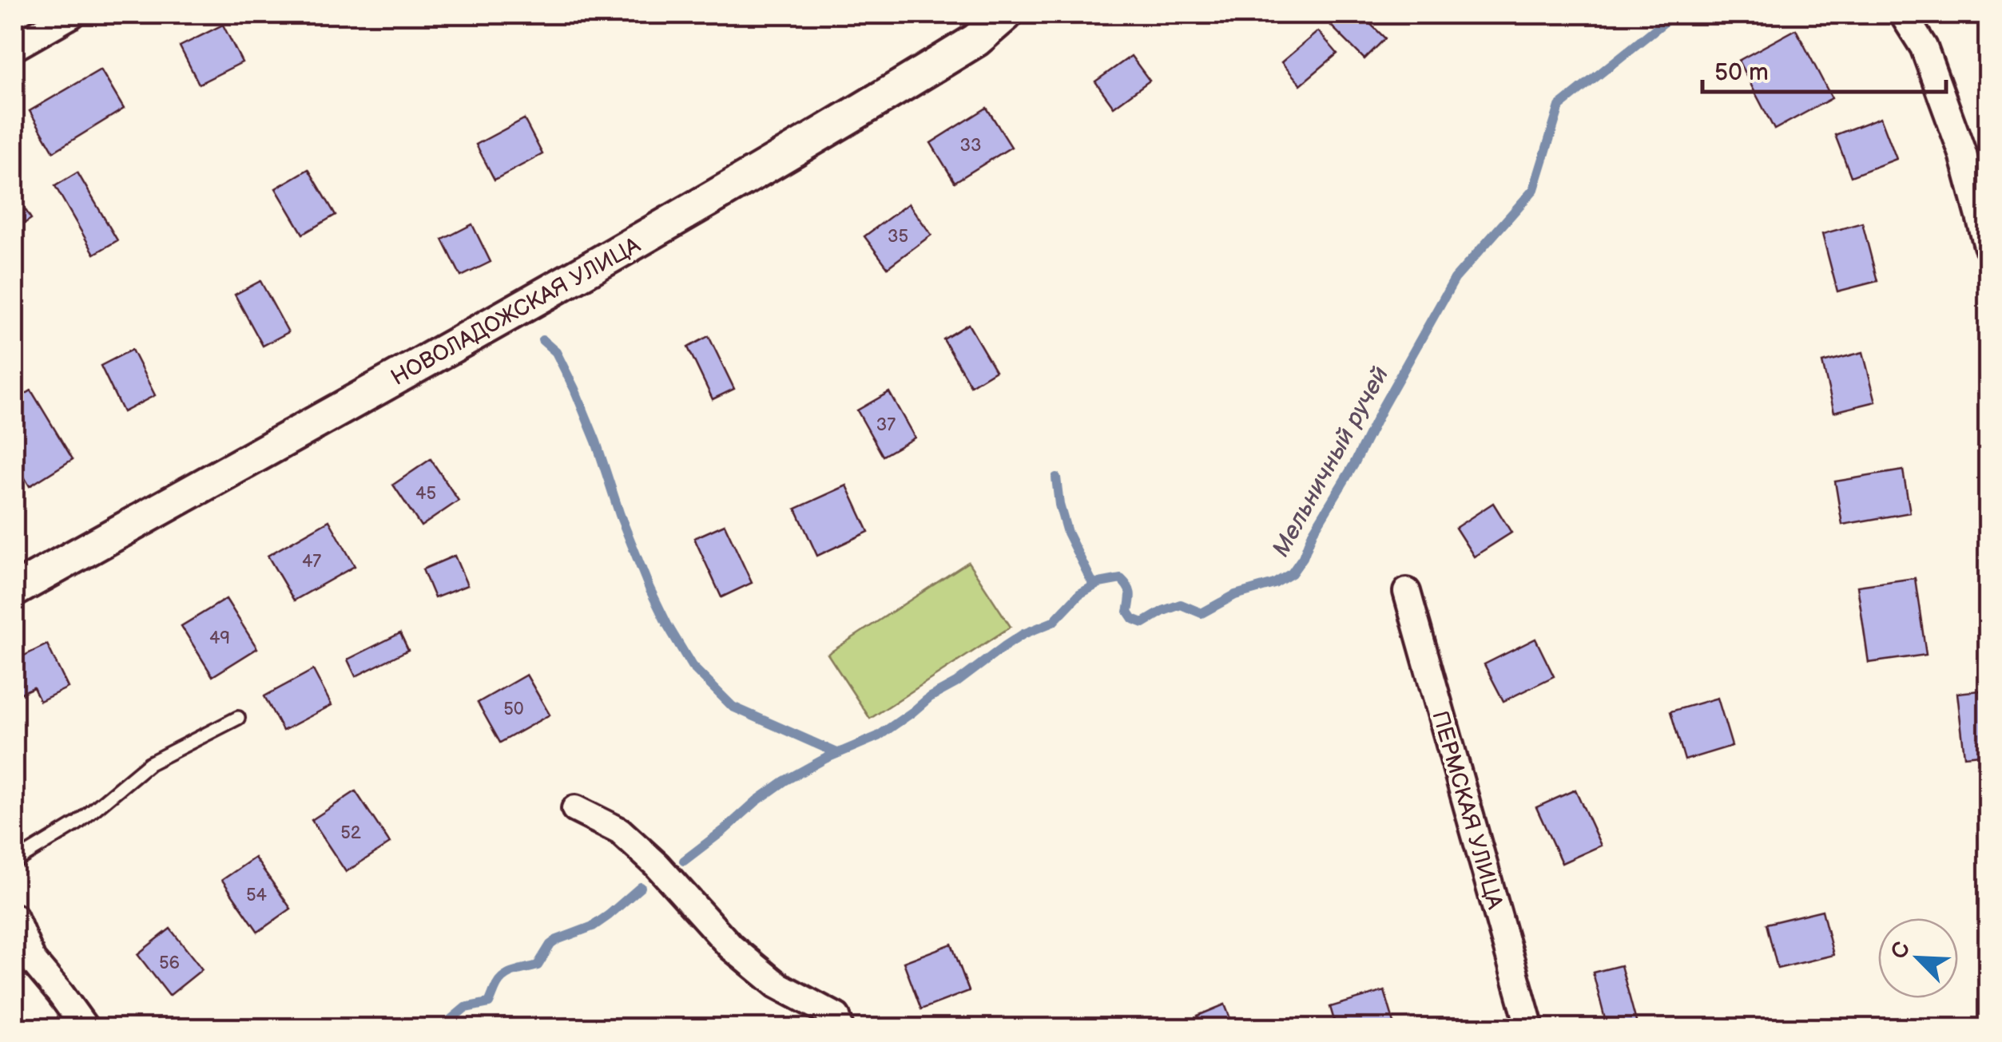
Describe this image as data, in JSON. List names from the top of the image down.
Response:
{
  "streets": {
    "street": ["НОВОЛАДОЖСКАЯ УЛИЦА", "ПЕРМСКАЯ УЛИЦА"]
  },
  "water": ["Мельничный ручей"],
  "house_numbers": [
    "33",
    "35",
    "37",
    "45",
    "47",
    "49",
    "50",
    "52",
    "54",
    "56"
  ],
  "scale_bar": "50 m",
  "north": "top left"
}
